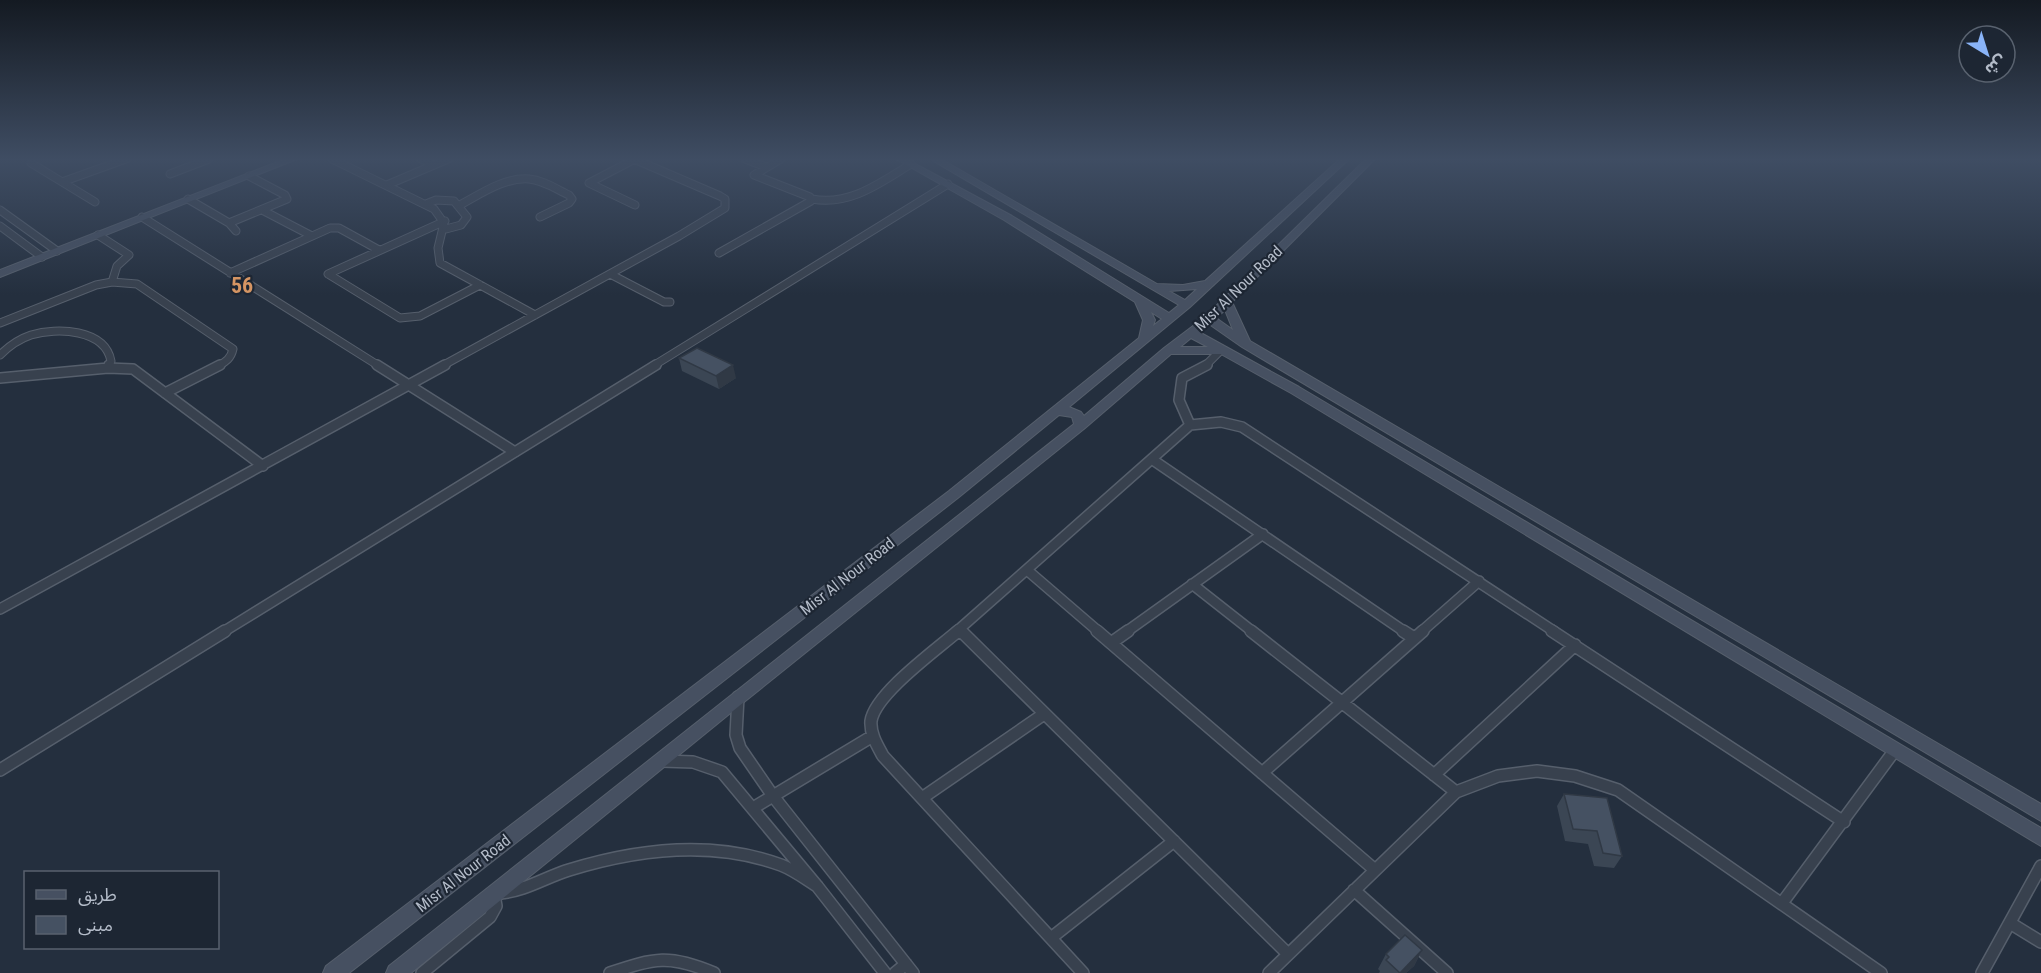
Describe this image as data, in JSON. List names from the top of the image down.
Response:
{
  "streets": {
    "street": ["Misr Al Nour Road"]
  },
  "districts": ["56"],
  "legend": ["طريق", "مبنى"],
  "north": "bottom right"
}
